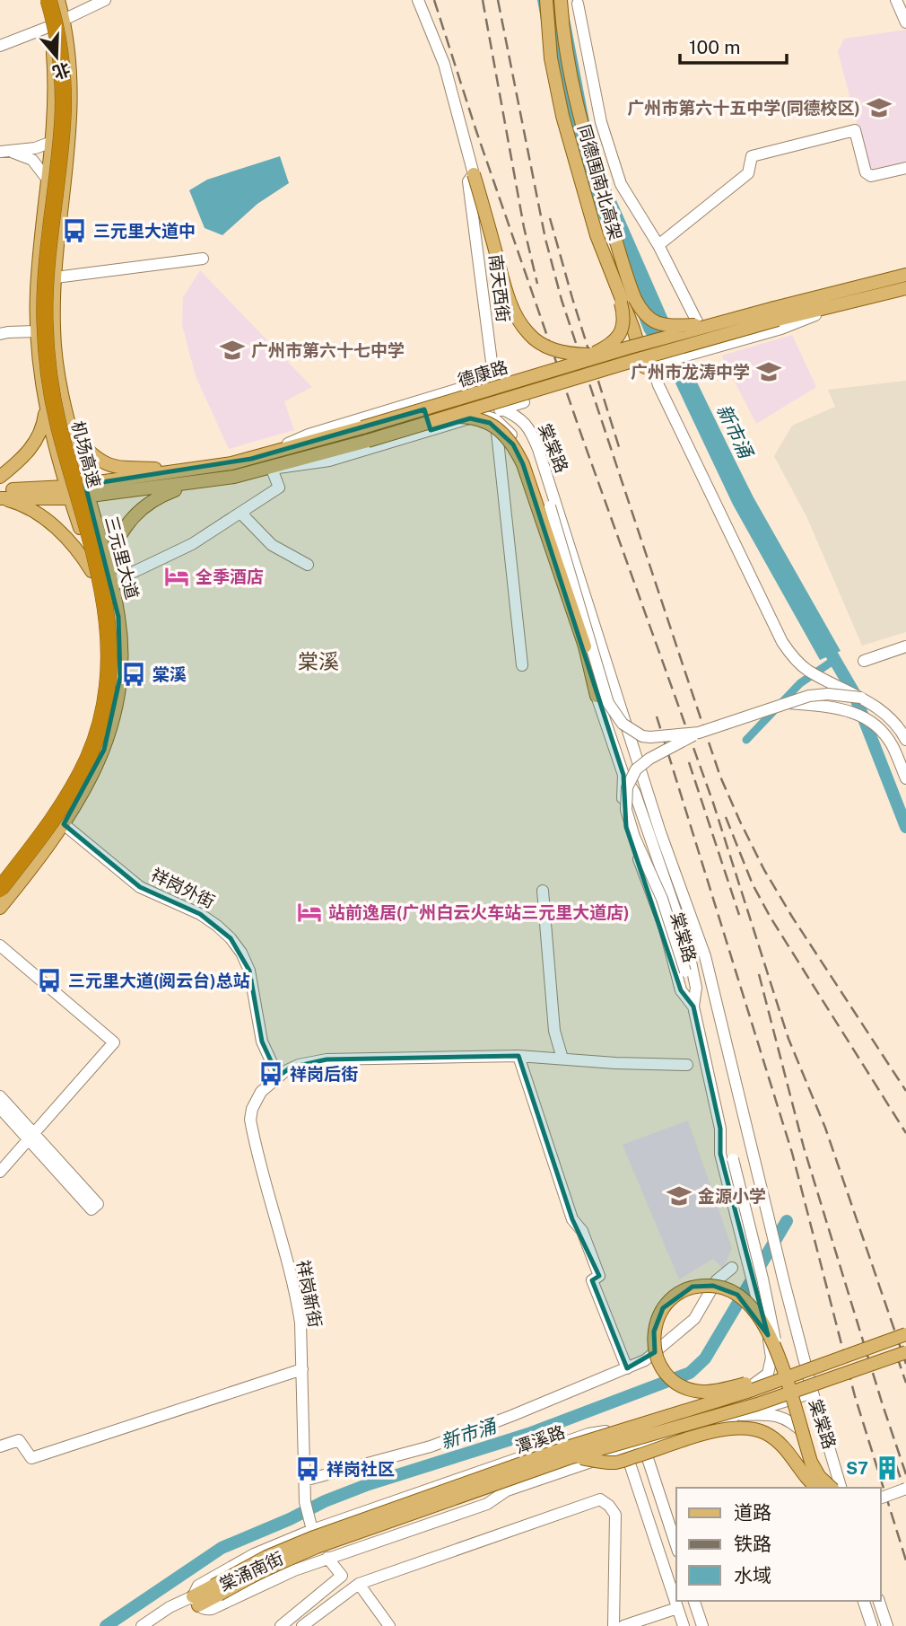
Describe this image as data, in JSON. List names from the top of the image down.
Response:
{
  "streets": {
    "highway": ["机场高速"],
    "main road": [
      "同德围南北高架",
      "德康路",
      "三元里大道",
      "潭溪路"
    ],
    "street": [
      "南天西街",
      "棠棠路",
      "祥岗外街",
      "祥岗新街",
      "棠涌南街"
    ]
  },
  "crossings": [
    ["南天西街", "棠棠路"],
    ["德康路", "三元里大道"],
    ["棠棠路", "潭溪路"],
    ["棠棠路", "棠涌南街"],
    ["三元里大道", "祥岗外街"],
    ["祥岗外街", "祥岗新街"],
    ["祥岗新街", "棠涌南街"],
    ["潭溪路", "棠涌南街"]
  ],
  "districts": ["棠溪"],
  "water": ["新市涌"],
  "places": {
    "school or university": [
      "广州市第六十五中学(同德校区)",
      "广州市第六十七中学",
      "广州市龙涛中学",
      "金源小学"
    ],
    "bus stop": [
      "三元里大道中",
      "棠溪",
      "三元里大道(阅云台)总站",
      "祥岗后街",
      "祥岗社区"
    ],
    "hotel": ["全季酒店", "站前逸居(广州白云火车站三元里大道店)"],
    "building": ["S7"]
  },
  "legend": ["道路", "铁路", "水域"],
  "scale_bar": "100 m",
  "north": "bottom"
}
